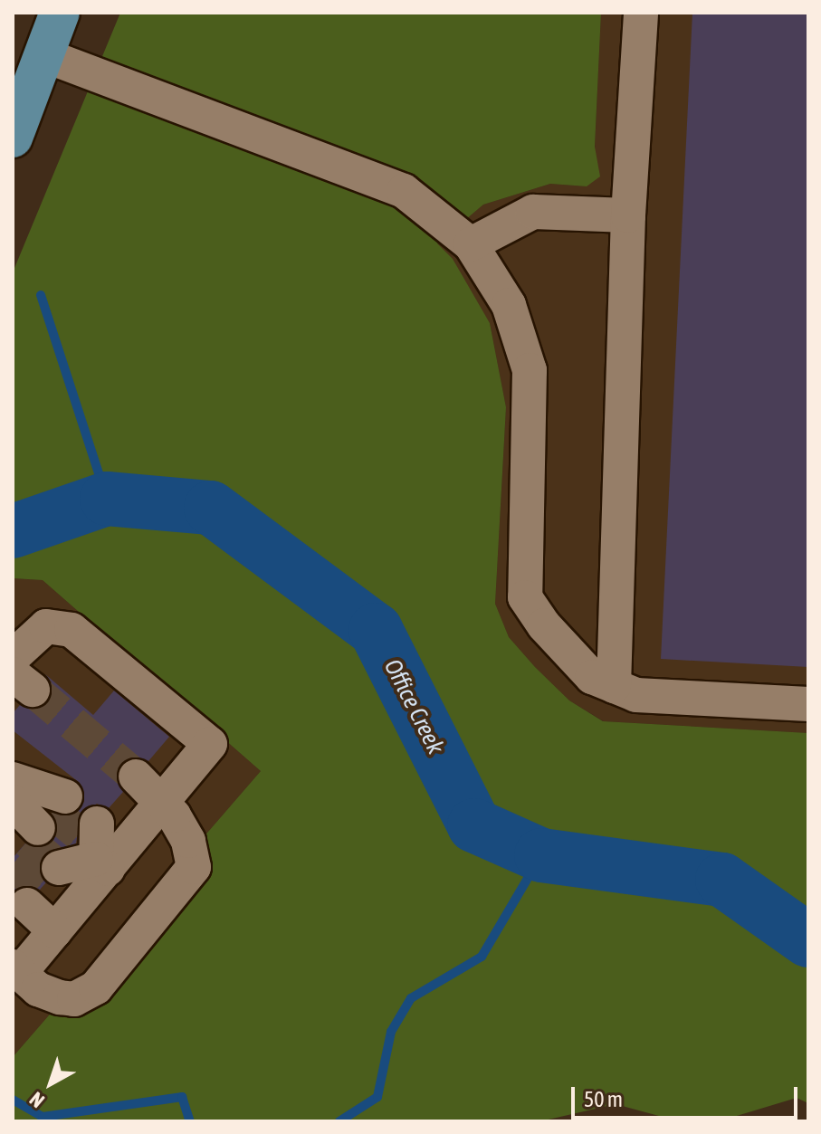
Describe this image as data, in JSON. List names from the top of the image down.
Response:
{
  "water": ["Office Creek"],
  "scale_bar": "50 m",
  "north": "bottom left"
}
